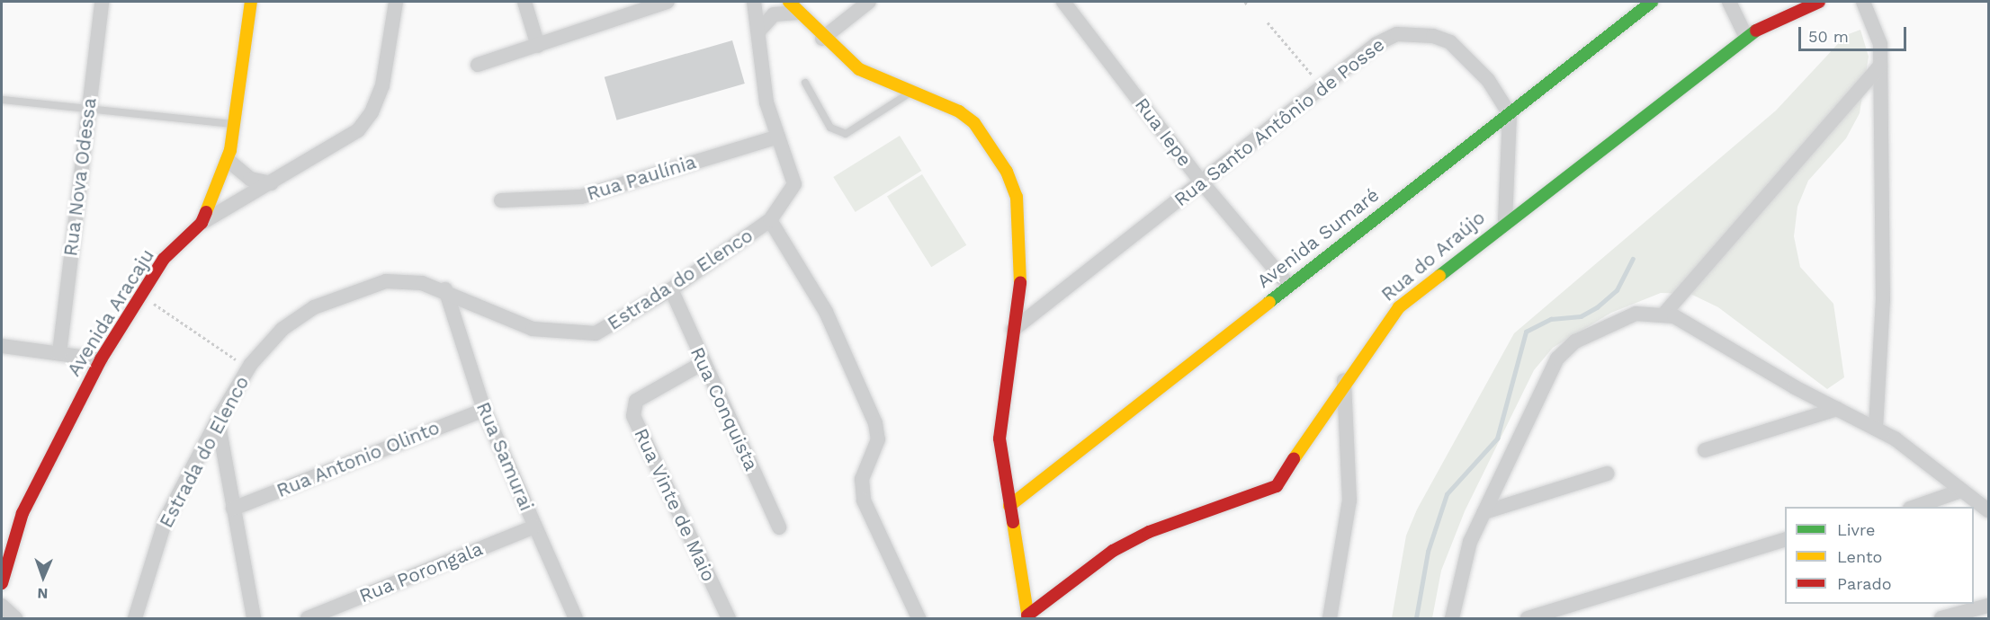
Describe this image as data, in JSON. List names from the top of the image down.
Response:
{
  "streets": {
    "street": [
      "Rua Santo Antônio de Posse",
      "Rua Iepe",
      "Rua Nova Odessa",
      "Rua Paulínia",
      "Avenida Sumaré",
      "Rua do Araújo",
      "Estrada do Elenco",
      "Avenida Aracaju",
      "Rua Conquista",
      "Rua Samurai",
      "Rua Antonio Olinto",
      "Rua Vinte de Maio",
      "Rua Porongala"
    ]
  },
  "crossings": [
    ["Rua Santo Antônio de Posse", "Rua Iepe"],
    ["Rua Santo Antônio de Posse", "Avenida Sumaré"],
    ["Rua Iepe", "Avenida Sumaré"],
    ["Rua Paulínia", "Estrada do Elenco"],
    ["Estrada do Elenco", "Rua Conquista"],
    ["Estrada do Elenco", "Rua Samurai"],
    ["Rua Conquista", "Rua Vinte de Maio"],
    ["Rua Samurai", "Rua Antonio Olinto"],
    ["Rua Samurai", "Rua Porongala"]
  ],
  "legend": ["Livre", "Lento", "Parado"],
  "scale_bar": "50 m",
  "north": "bottom"
}
